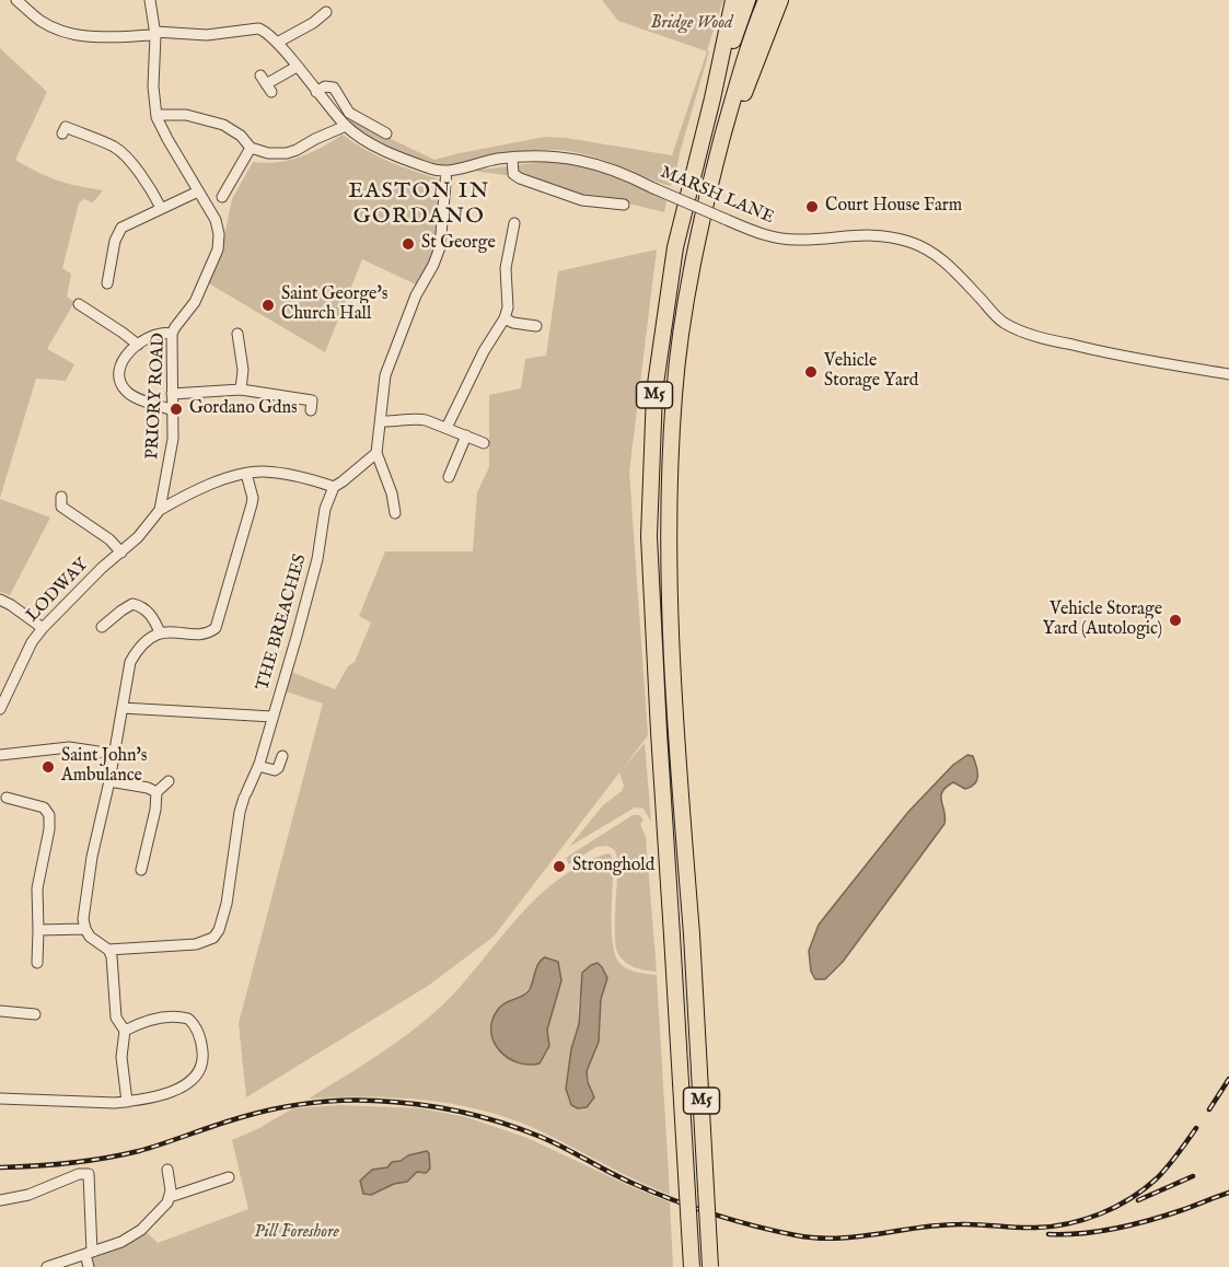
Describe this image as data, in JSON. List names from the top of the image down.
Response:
{
  "streets": {
    "highway": ["M5"],
    "street": [
      "MARSH LANE",
      "PRIORY ROAD",
      "LODWAY",
      "THE BREACHES"
    ]
  },
  "crossings": [
    ["PRIORY ROAD", "LODWAY"]
  ],
  "districts": ["EASTON IN GORDANO"],
  "parks": ["Bridge Wood", "Pill Foreshore"],
  "places": [
    "Court House Farm",
    "St George",
    "Saint George's Church Hall",
    "Vehicle Storage Yard",
    "Gordano Gdns",
    "Vehicle Storage Yard (Autologic)",
    "Saint John's Ambulance",
    "Stronghold"
  ]
}
